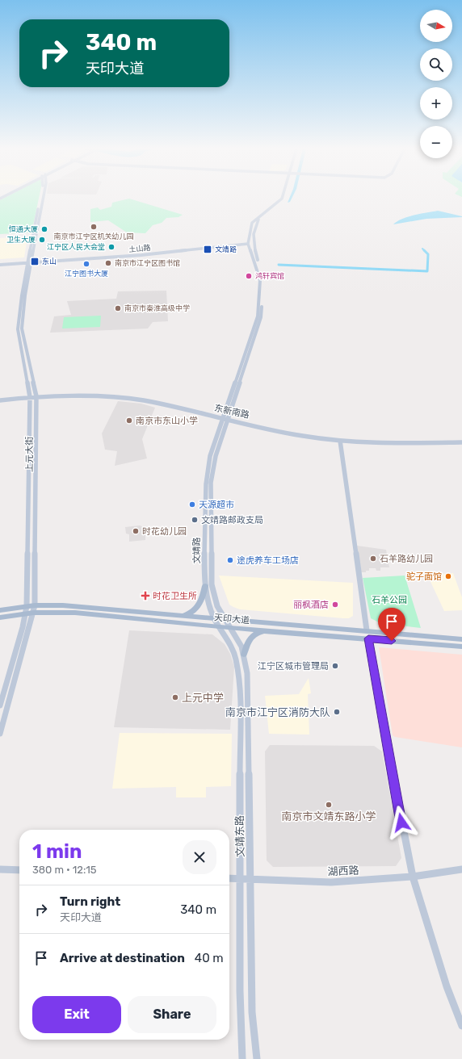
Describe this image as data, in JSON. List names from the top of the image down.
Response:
{
  "streets": {
    "main road": [
      "土山路",
      "东新南路",
      "上元大街",
      "文靖路",
      "天印大道",
      "文靖东路",
      "湖西路"
    ]
  },
  "crossings": [
    ["土山路", "上元大街"],
    ["土山路", "文靖路"],
    ["东新南路", "上元大街"],
    ["东新南路", "文靖路"],
    ["上元大街", "天印大道"],
    ["文靖路", "天印大道"],
    ["文靖路", "文靖东路"],
    ["天印大道", "文靖东路"],
    ["文靖东路", "湖西路"]
  ],
  "parks": ["石羊公园"],
  "places": {
    "other": [
      "南京市江宁区机关幼儿园",
      "恒通大厦",
      "卫生大厦",
      "江宁区人民大会堂",
      "南京市江宁区图书馆",
      "江宁图书大厦",
      "鸿轩宾馆",
      "南京市秦淮高级中学",
      "南京市东山小学",
      "天源超市",
      "文靖路邮政支局",
      "时花幼儿园",
      "石羊路幼儿园",
      "途虎养车工场店",
      "驼子面馆",
      "丽枫酒店",
      "江宁区城市管理局",
      "上元中学",
      "南京市江宁区消防大队",
      "南京市文靖东路小学"
    ],
    "transit": ["文靖路", "东山"],
    "health": ["时花卫生所"]
  },
  "north": "right",
  "page": {
    "map_buttons": ["+", "−"],
    "turn": ["340 m", "天印大道"],
    "heading": ["1 min", "380 m · 12:15"],
    "list": [
      {
        "name": "Turn right",
        "note": "天印大道",
        "value": "340 m"
      },
      {
        "name": "Arrive at destination",
        "value": "40 m"
      }
    ],
    "buttons": ["Exit", "Share"]
  }
}
